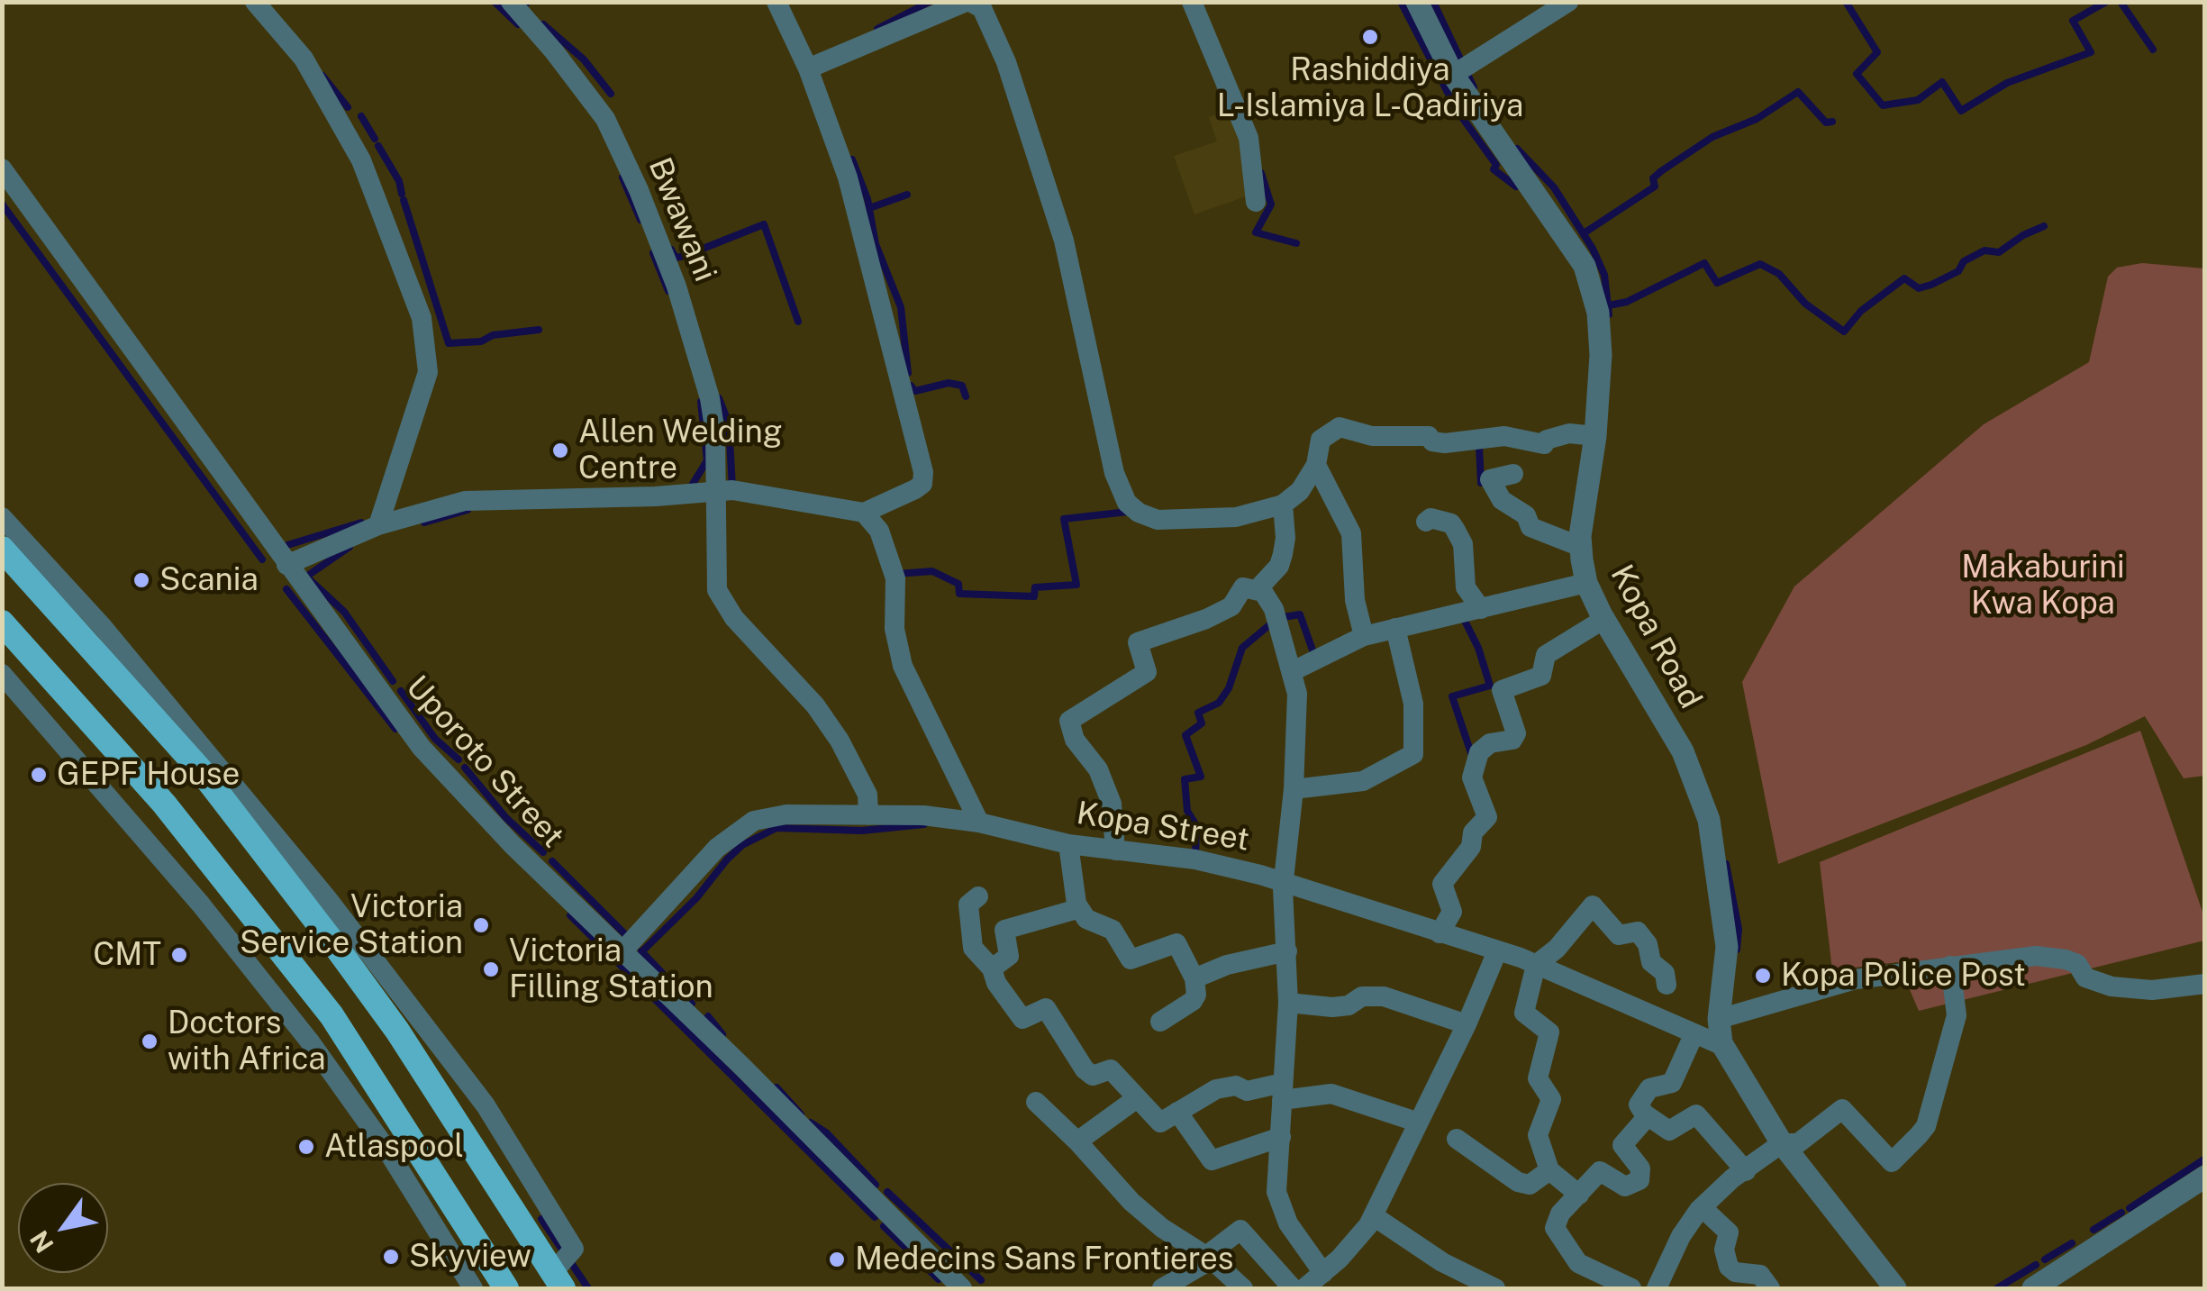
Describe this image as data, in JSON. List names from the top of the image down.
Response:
{
  "streets": {
    "street": [
      "Bwawani",
      "Kopa Road",
      "Uporoto Street",
      "Kopa Street"
    ]
  },
  "crossings": [
    ["Bwawani", "Kopa Street"],
    ["Kopa Road", "Kopa Street"],
    ["Uporoto Street", "Kopa Street"]
  ],
  "parks": ["Makaburini Kwa Kopa"],
  "places": [
    "Rashiddiya L-Islamiya L-Qadiriya",
    "Allen Welding Centre",
    "Scania",
    "GEPF House",
    "Victoria Service Station",
    "CMT",
    "Victoria Filling Station",
    "Kopa Police Post",
    "Doctors with Africa",
    "Atlaspool",
    "Skyview",
    "Medecins Sans Frontieres"
  ],
  "north": "bottom left"
}
